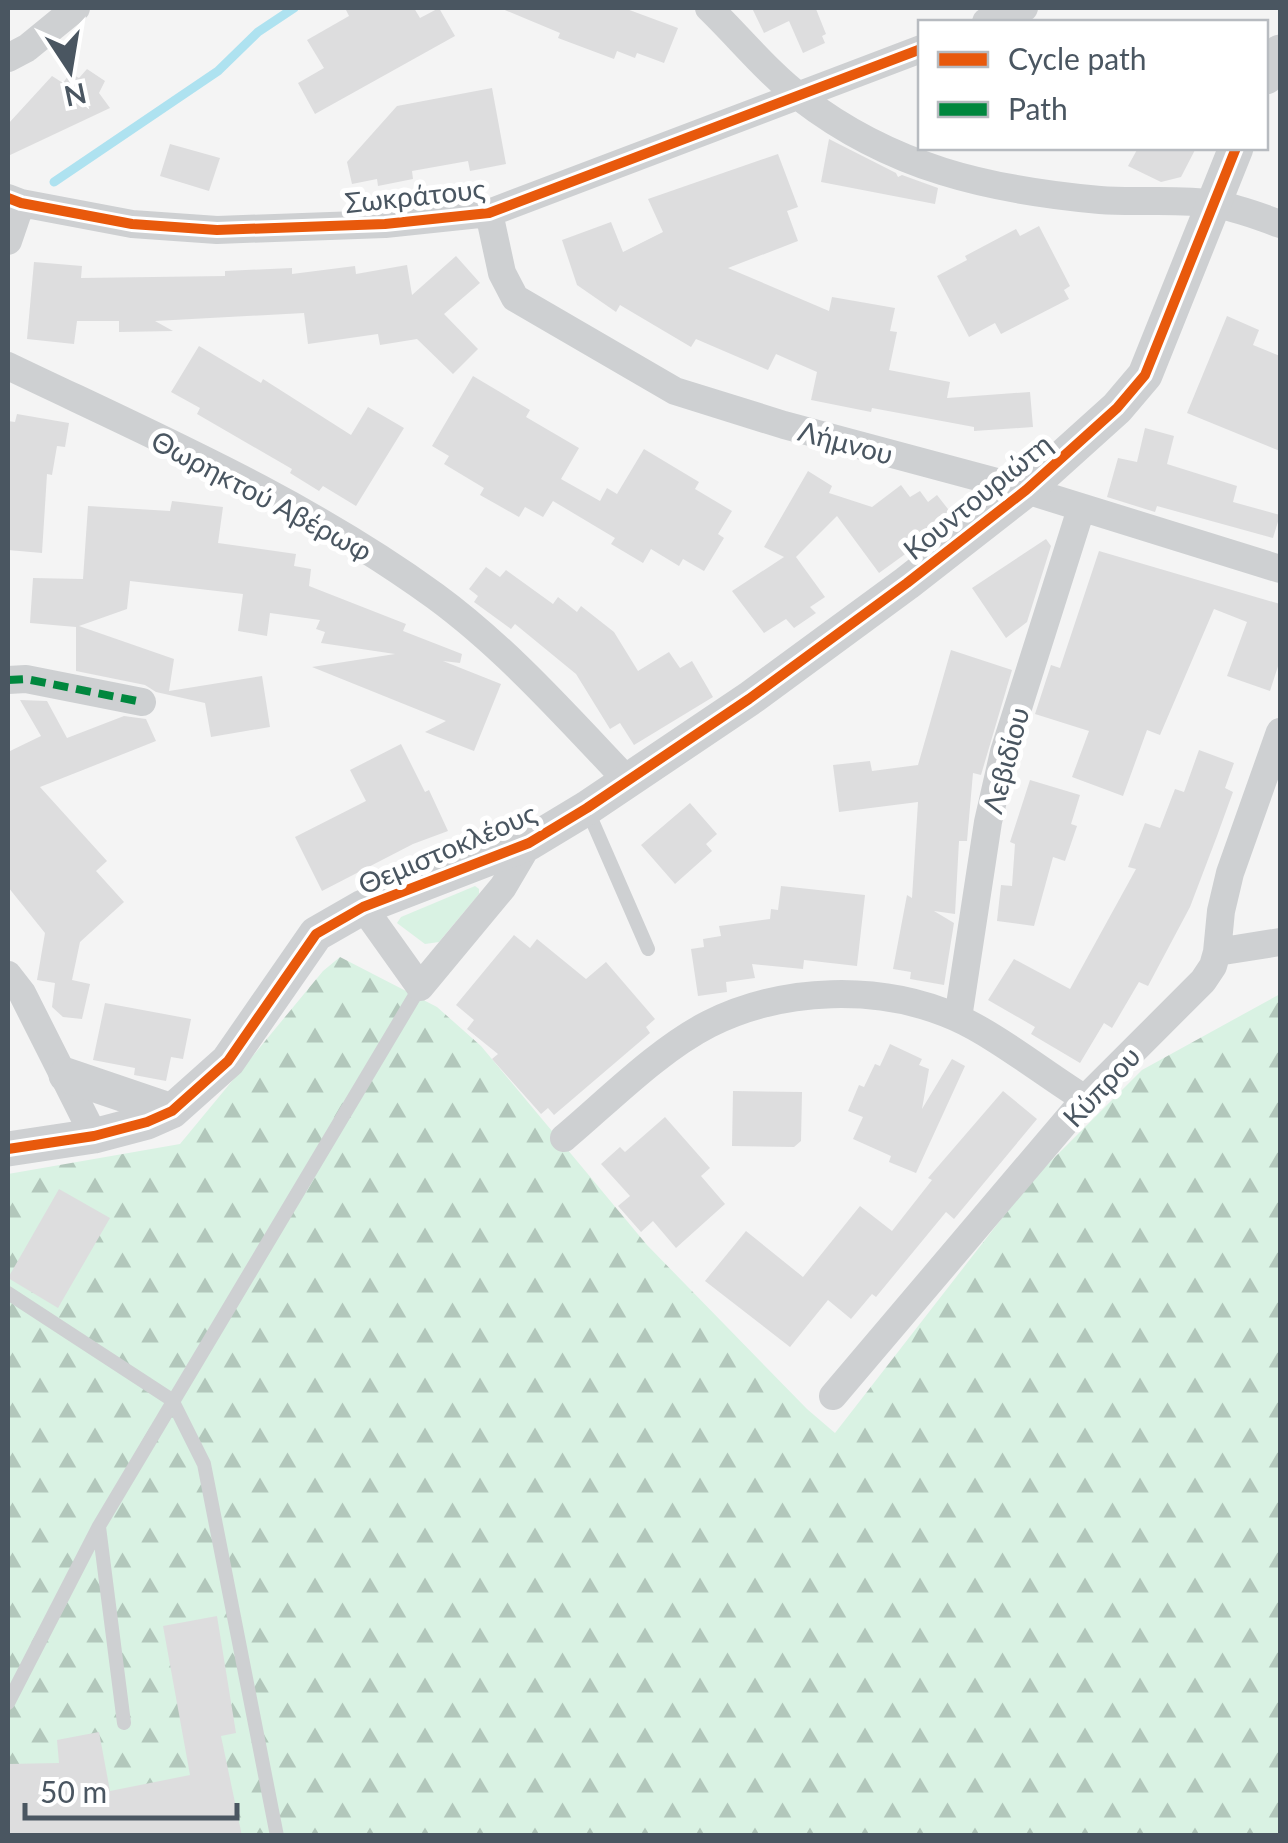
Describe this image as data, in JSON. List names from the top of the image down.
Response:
{
  "streets": {
    "street": [
      "Σωκράτους",
      "Λήμνου",
      "Θωρηκτού Αβέρωφ",
      "Κουντουριώτη",
      "Λεβιδίου",
      "Θεμιστοκλέους",
      "Κύπρου"
    ]
  },
  "crossings": [
    ["Σωκράτους", "Λήμνου"],
    ["Λήμνου", "Κουντουριώτη"],
    ["Λήμνου", "Λεβιδίου"],
    ["Θωρηκτού Αβέρωφ", "Κουντουριώτη"],
    ["Θωρηκτού Αβέρωφ", "Θεμιστοκλέους"],
    ["Κουντουριώτη", "Θεμιστοκλέους"]
  ],
  "legend": ["Cycle path", "Path"],
  "scale_bar": "50 m",
  "north": "bottom"
}
